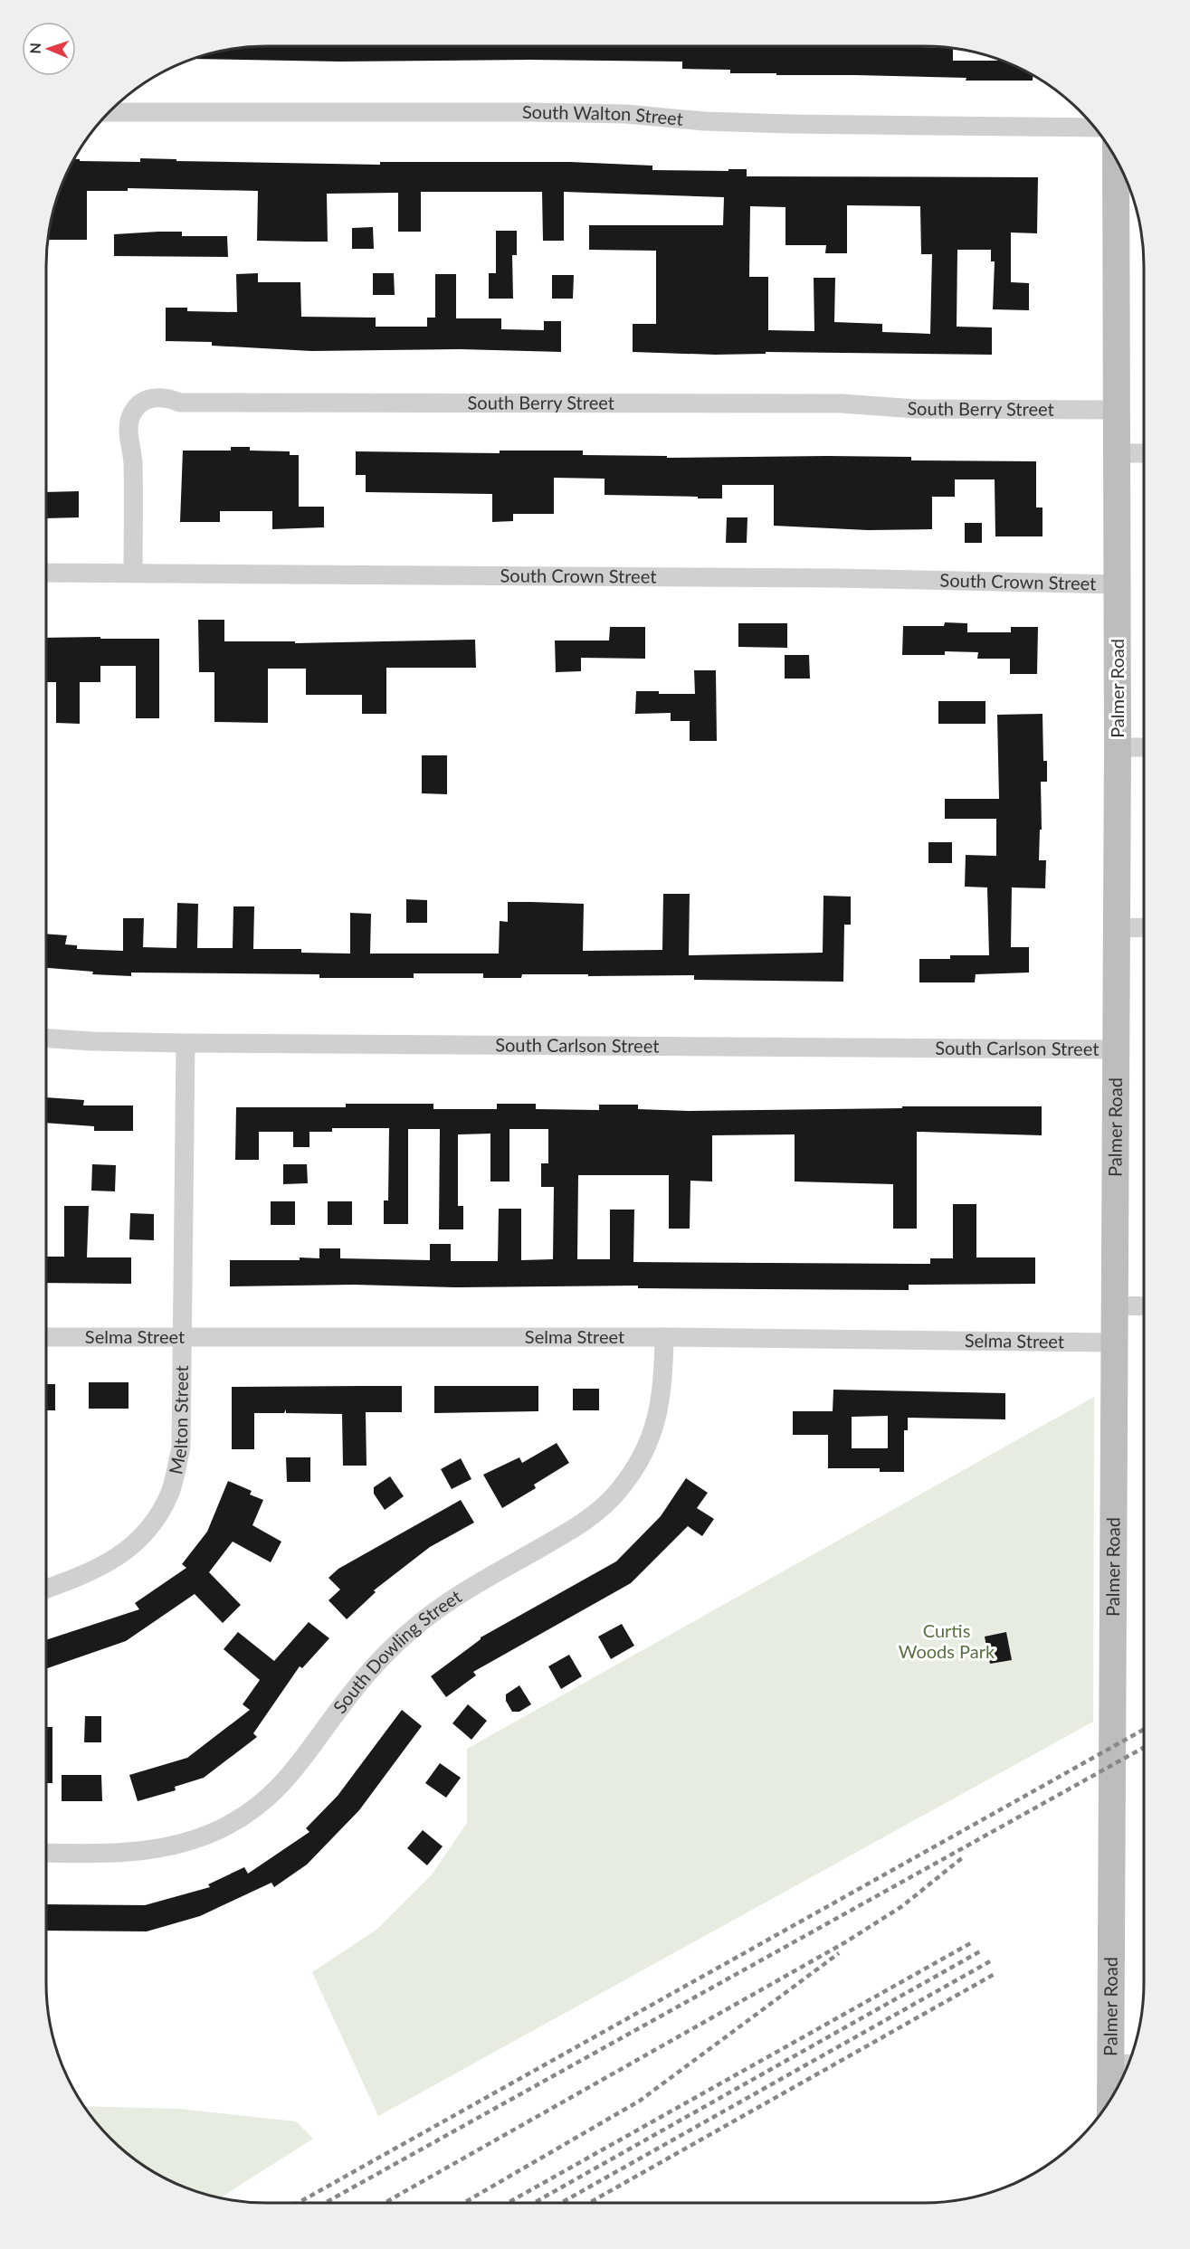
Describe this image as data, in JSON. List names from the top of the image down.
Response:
{
  "streets": {
    "street": [
      "South Walton Street",
      "South Berry Street",
      "South Crown Street",
      "Palmer Road",
      "South Carlson Street",
      "Selma Street",
      "Melton Street",
      "South Dowling Street"
    ]
  },
  "crossings": [
    ["South Berry Street", "South Crown Street"],
    ["South Berry Street", "Palmer Road"],
    ["South Crown Street", "Palmer Road"],
    ["Palmer Road", "South Carlson Street"],
    ["Palmer Road", "Selma Street"],
    ["South Carlson Street", "Melton Street"],
    ["Selma Street", "Melton Street"],
    ["Selma Street", "South Dowling Street"]
  ],
  "parks": ["Curtis Woods Park"],
  "north": "left"
}
